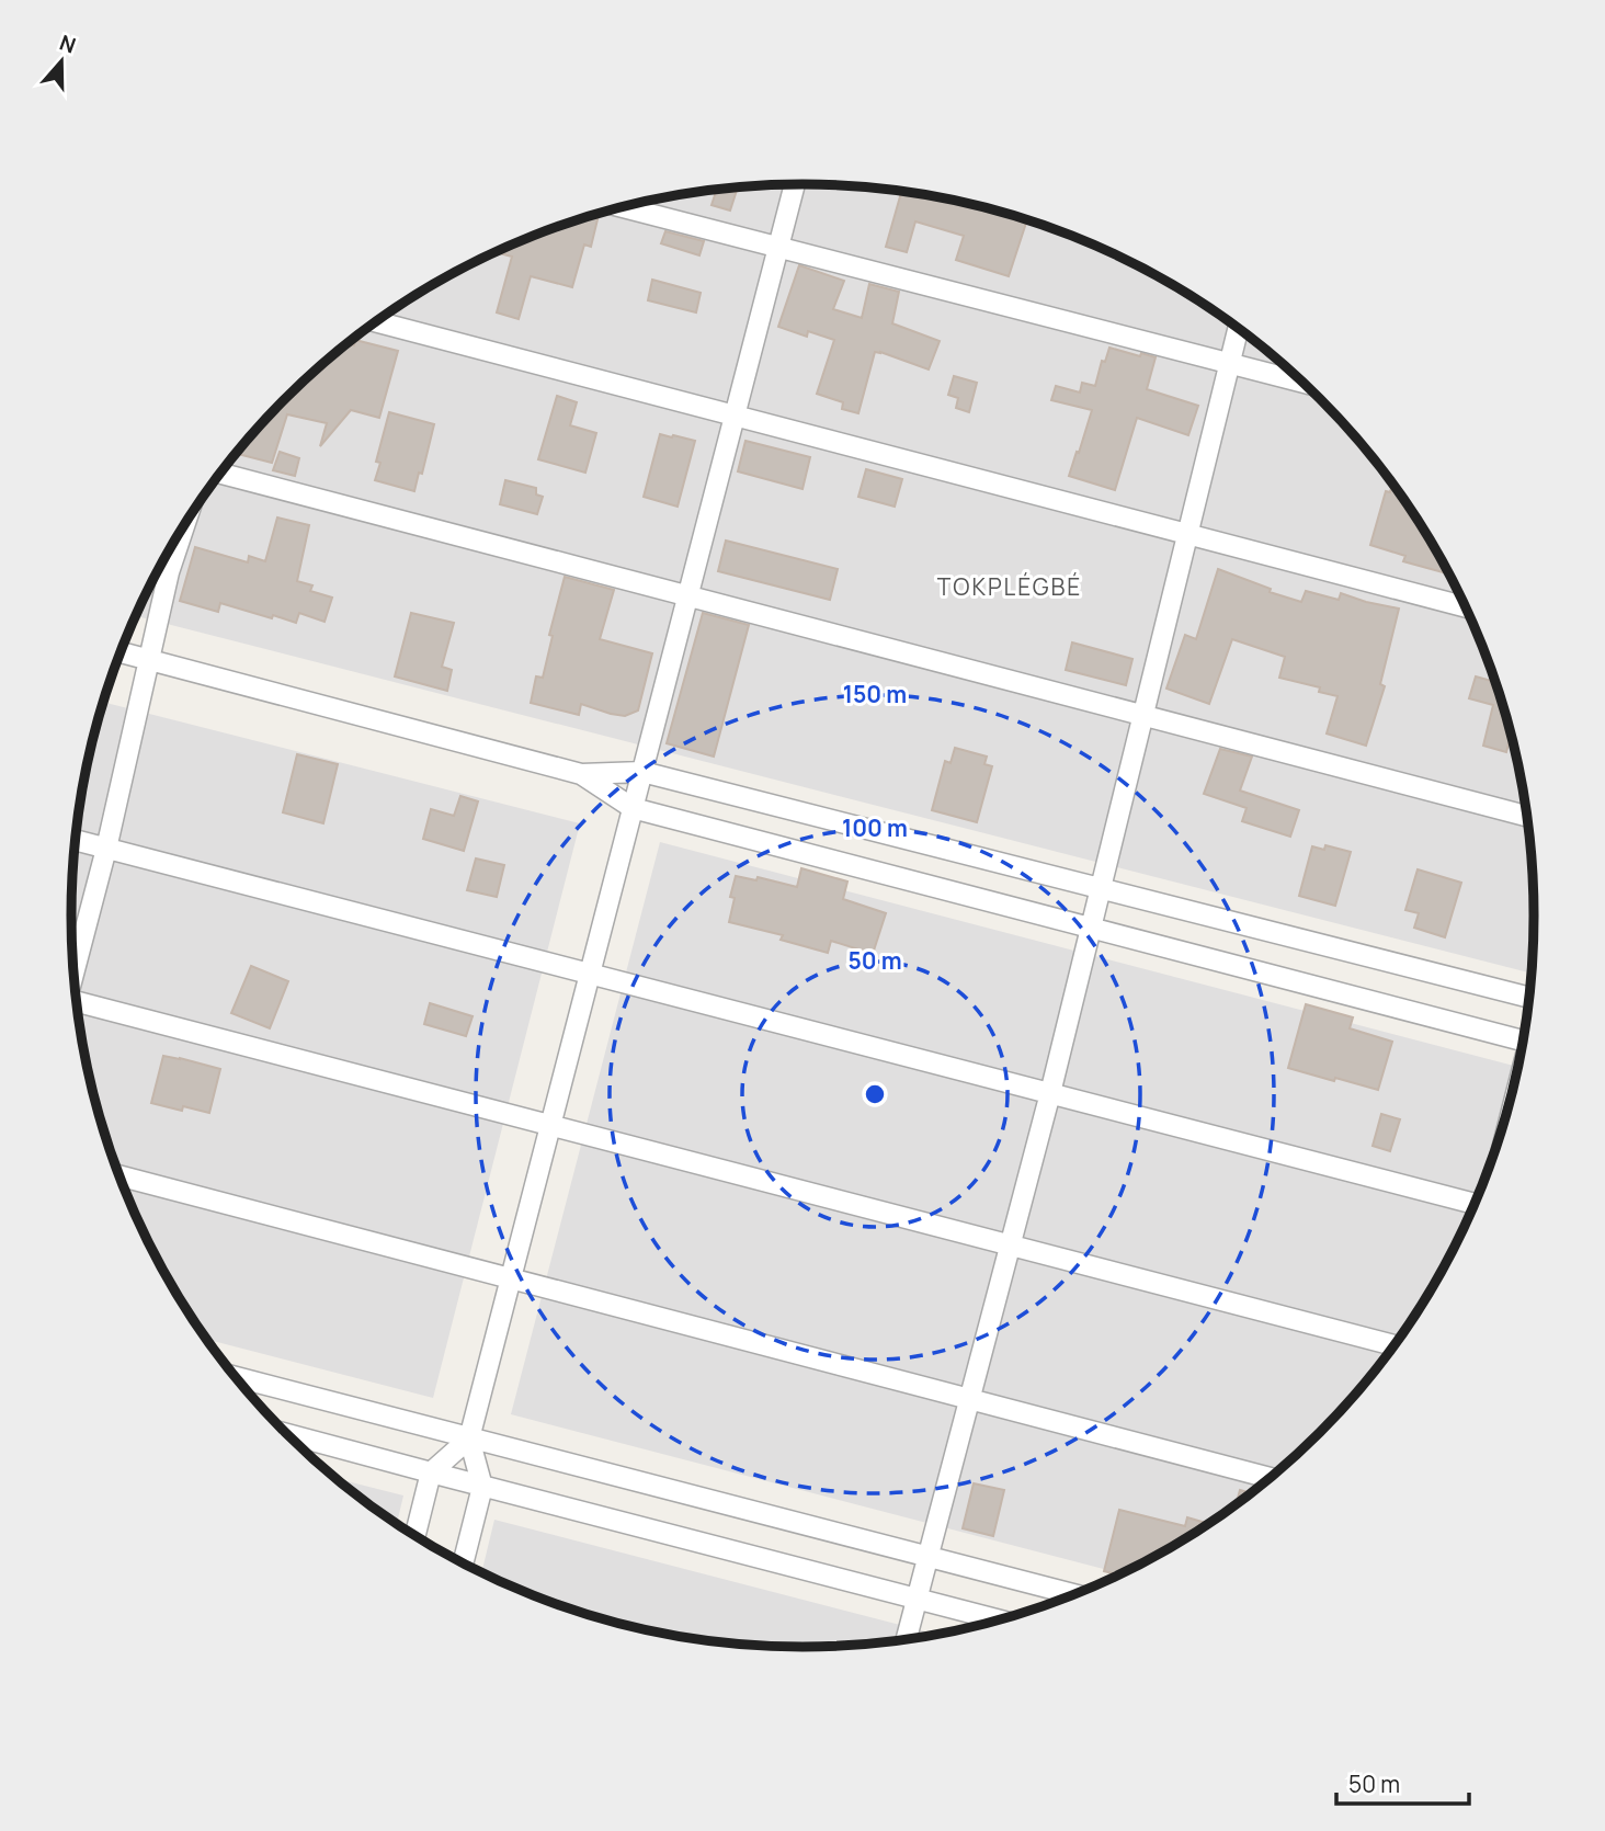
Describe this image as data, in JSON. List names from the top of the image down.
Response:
{
  "districts": ["TOKPLÉGBÉ"],
  "scale_bar": "50 m",
  "north": "top",
  "rings": ["150 m", "100 m", "50 m"]
}
